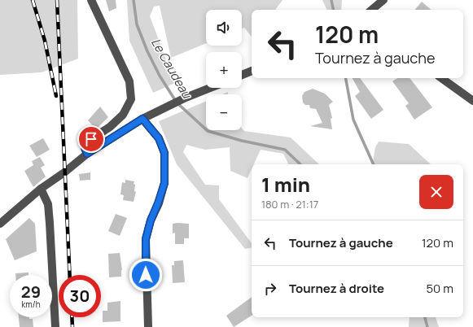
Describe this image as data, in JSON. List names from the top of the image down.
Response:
{
  "water": ["Le Caudeau"],
  "page": {
    "map_buttons": ["+", "−"],
    "turn": ["120 m", "Tournez à gauche"],
    "heading": ["1 min", "180 m · 21:17"],
    "list": [
      {
        "name": "Tournez à gauche",
        "value": "120 m"
      },
      {
        "name": "Tournez à droite",
        "value": "50 m"
      }
    ],
    "speed": "29 km/h",
    "limit": "30"
  }
}
